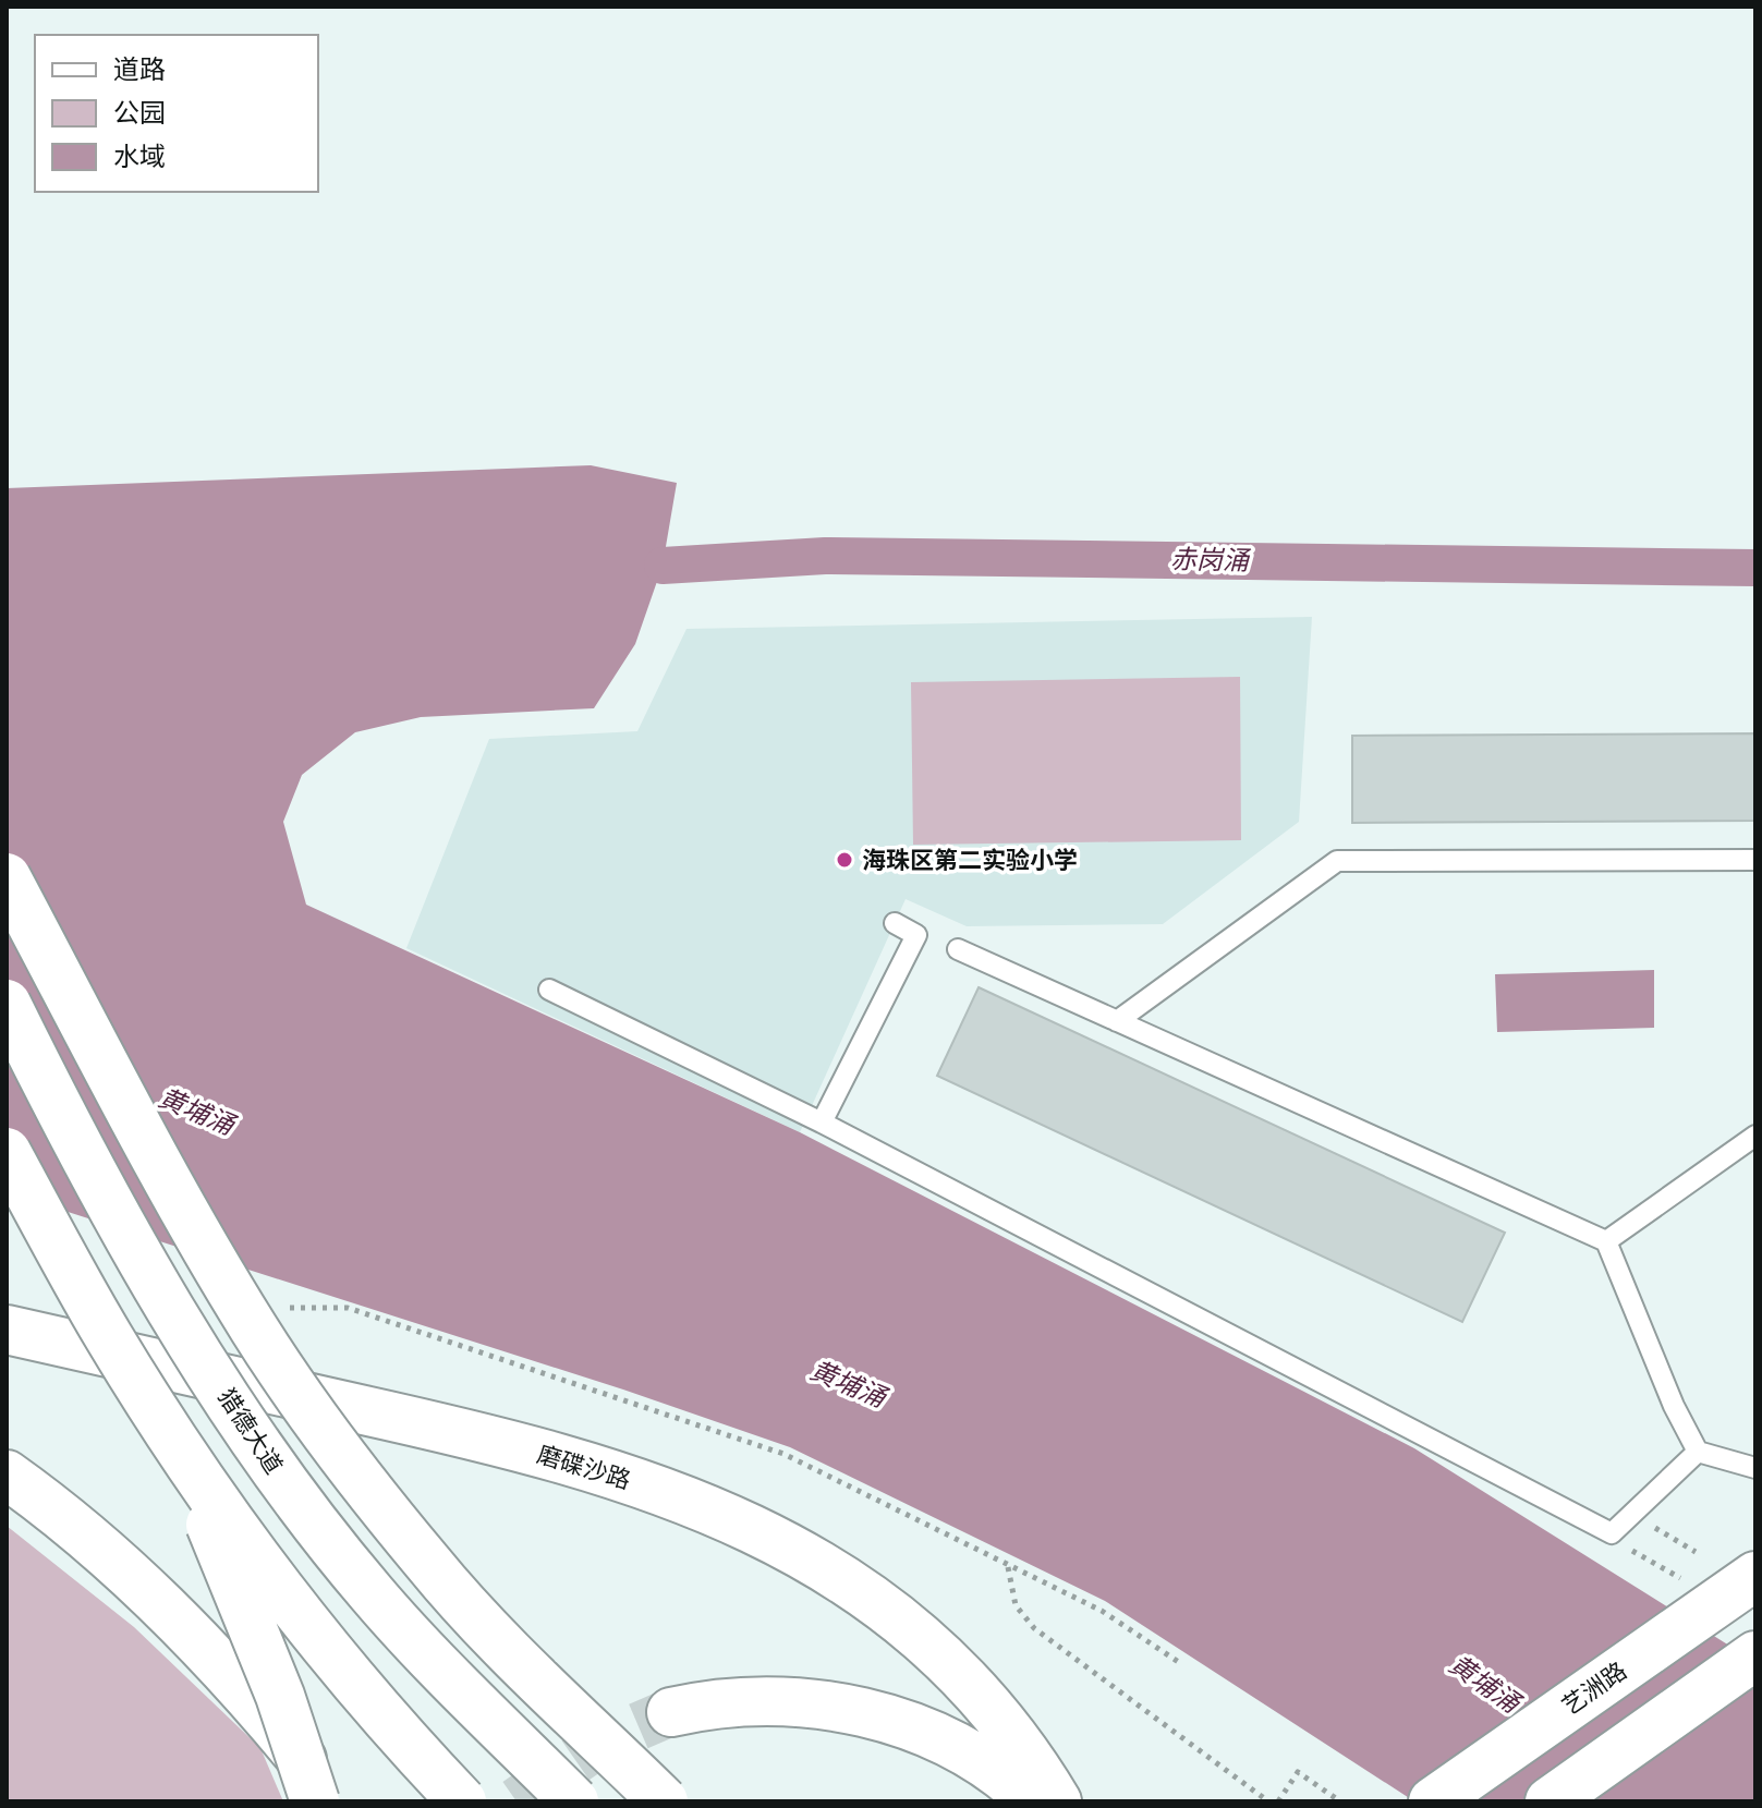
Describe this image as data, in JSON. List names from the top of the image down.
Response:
{
  "streets": {
    "main road": ["猎德大道", "磨碟沙路", "艺洲路"]
  },
  "water": ["赤岗涌", "黄埔涌"],
  "places": ["海珠区第二实验小学"],
  "legend": ["道路", "公园", "水域"]
}
